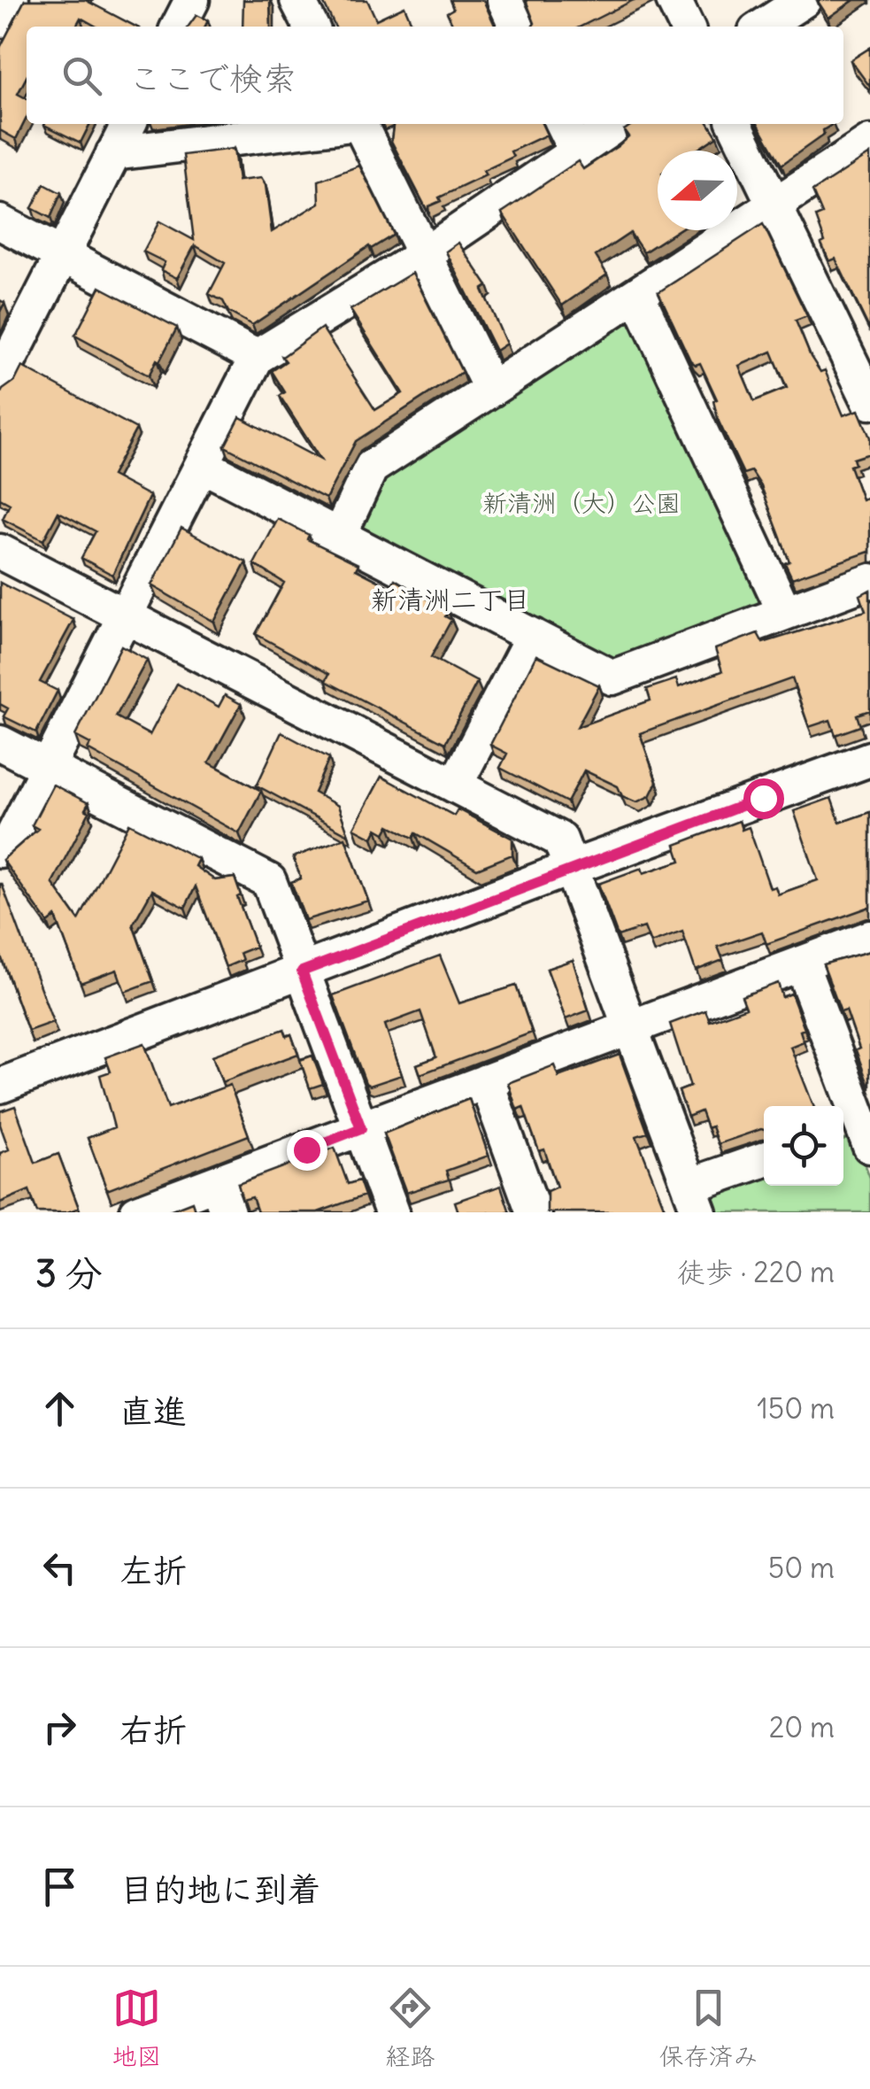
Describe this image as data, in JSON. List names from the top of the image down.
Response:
{
  "districts": ["新清洲二丁目"],
  "parks": ["新清洲（大）公園"],
  "north": "left",
  "page": {
    "search": "ここで検索",
    "heading": ["3 分", "徒歩 · 220 m"],
    "list": [
      ["直進", "150 m"],
      ["左折", "50 m"],
      ["右折", "20 m"],
      "目的地に到着"
    ],
    "nav": ["地図", "経路", "保存済み"]
  }
}
